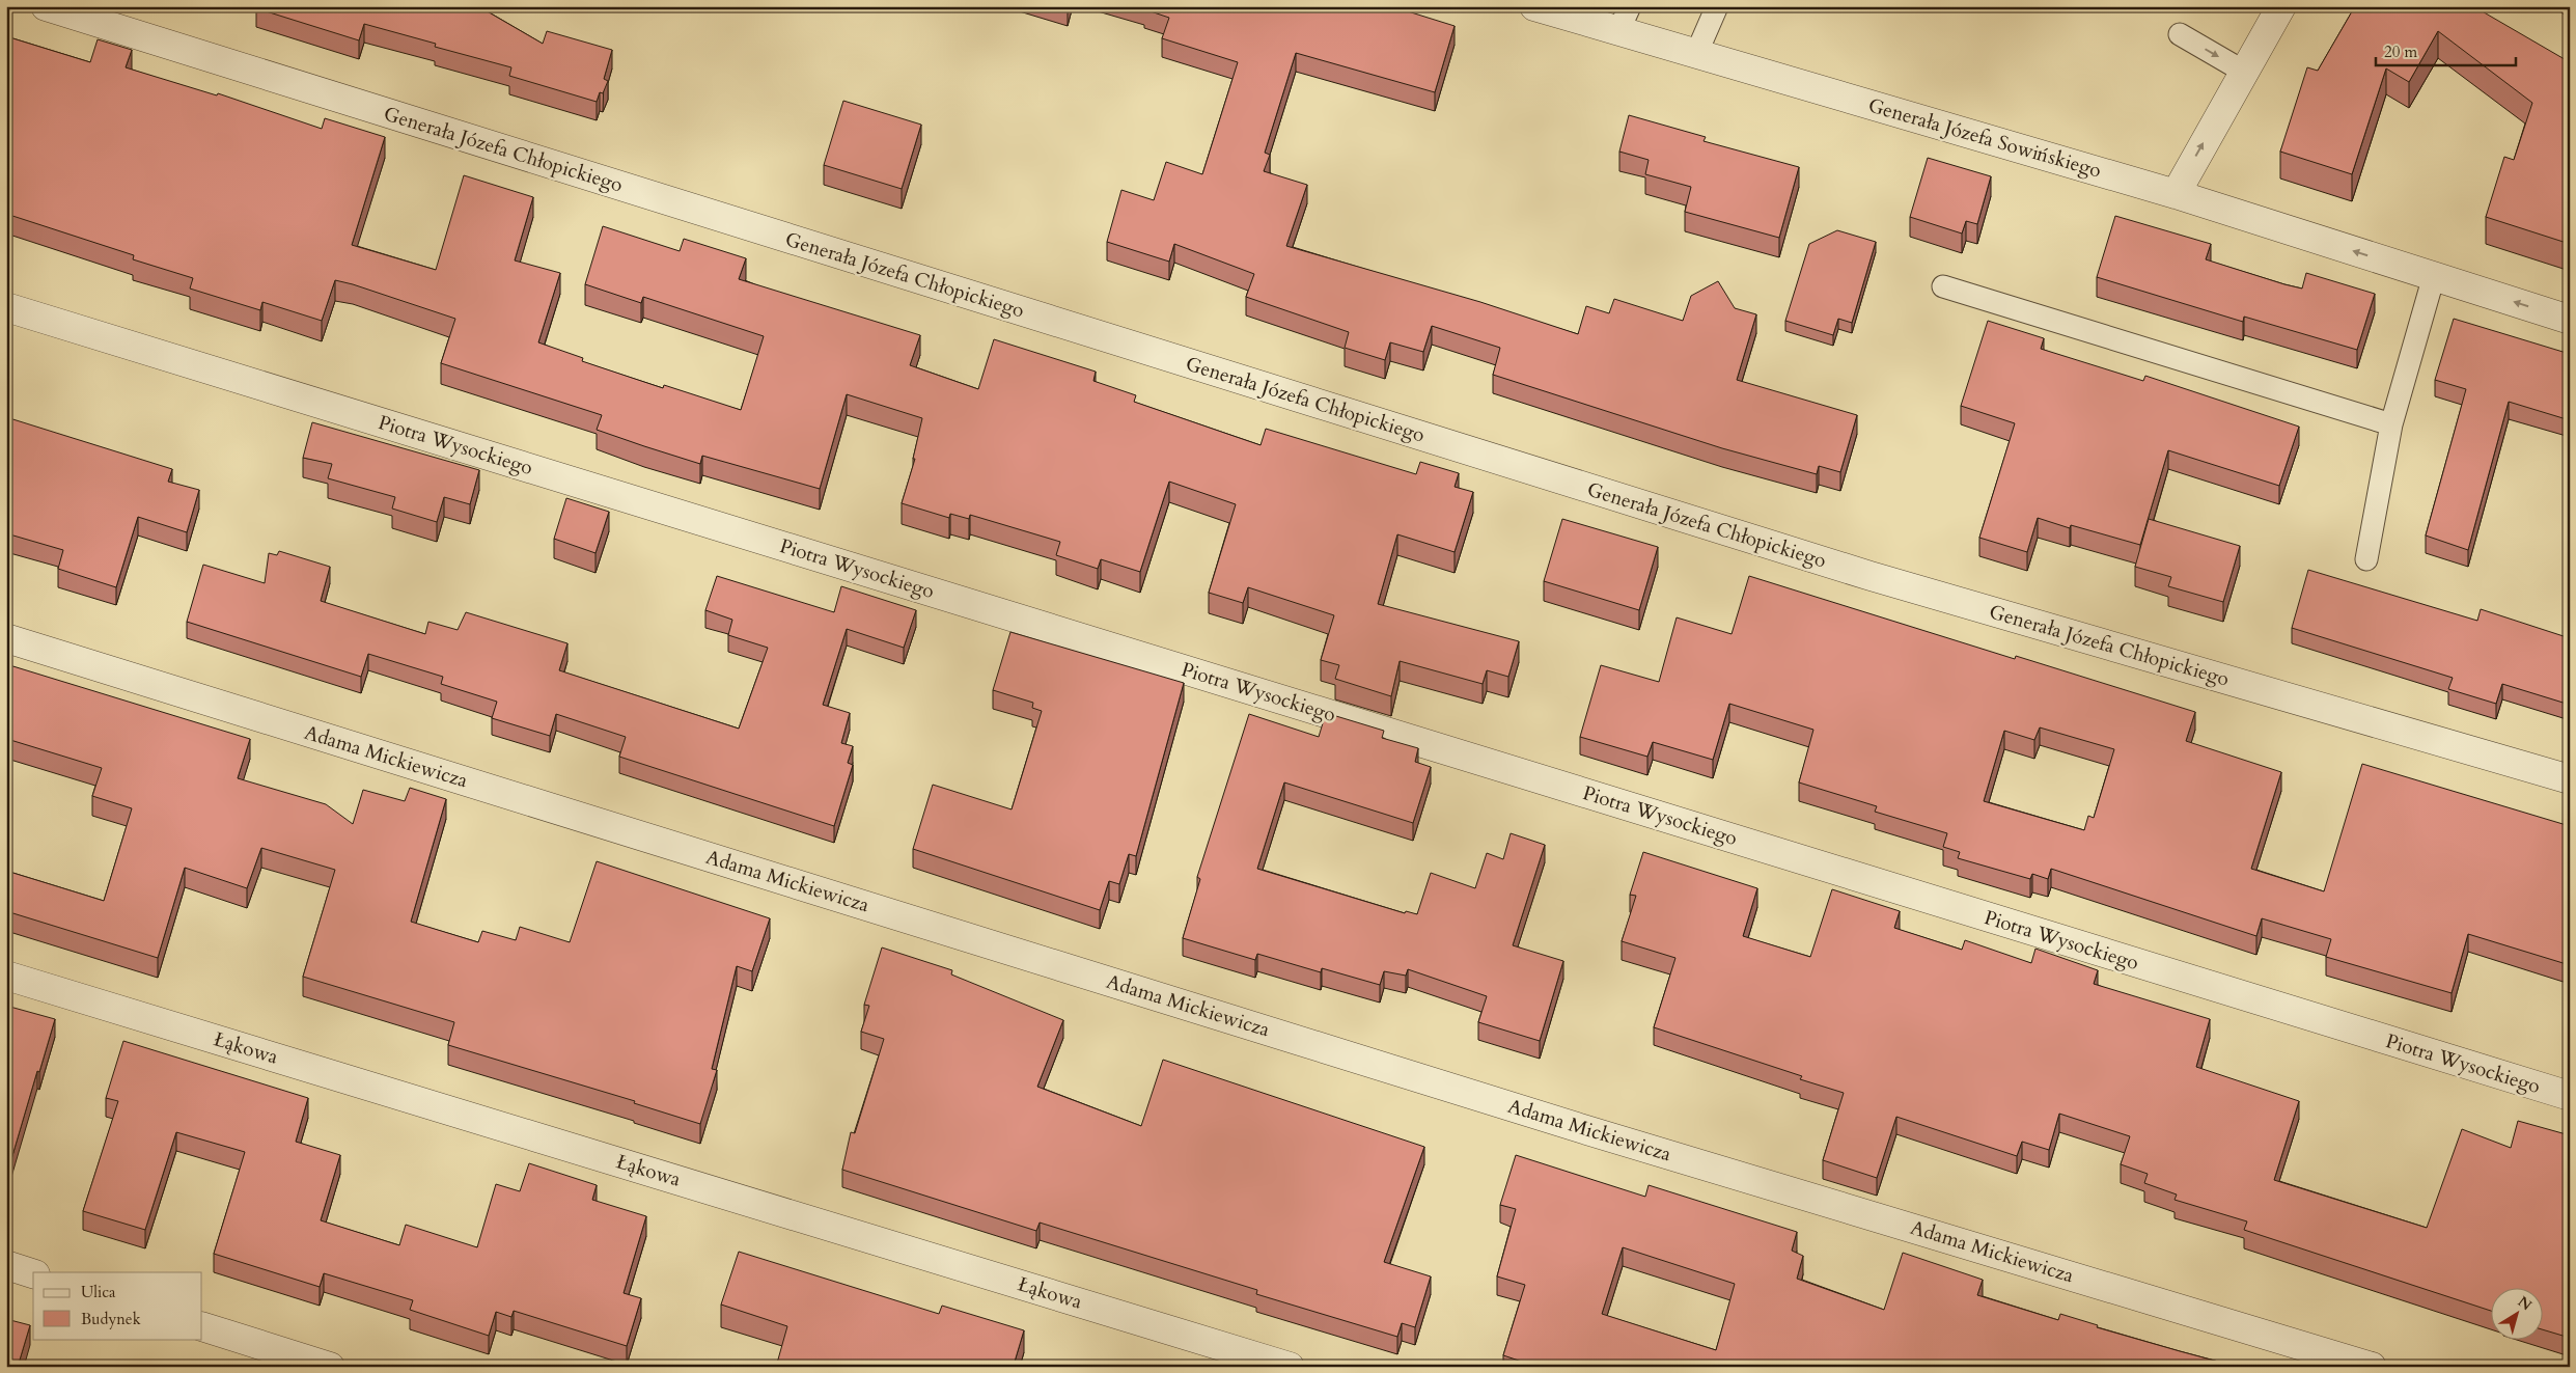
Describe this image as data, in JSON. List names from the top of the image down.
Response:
{
  "streets": {
    "street": [
      "Generała Józefa Sowińskiego",
      "Generała Józefa Chłopickiego",
      "Piotra Wysockiego",
      "Adama Mickiewicza",
      "Łąkowa"
    ]
  },
  "one_way": ["Generała Józefa Sowińskiego"],
  "legend": ["Ulica", "Budynek"],
  "scale_bar": "20 m",
  "north": "top right"
}
